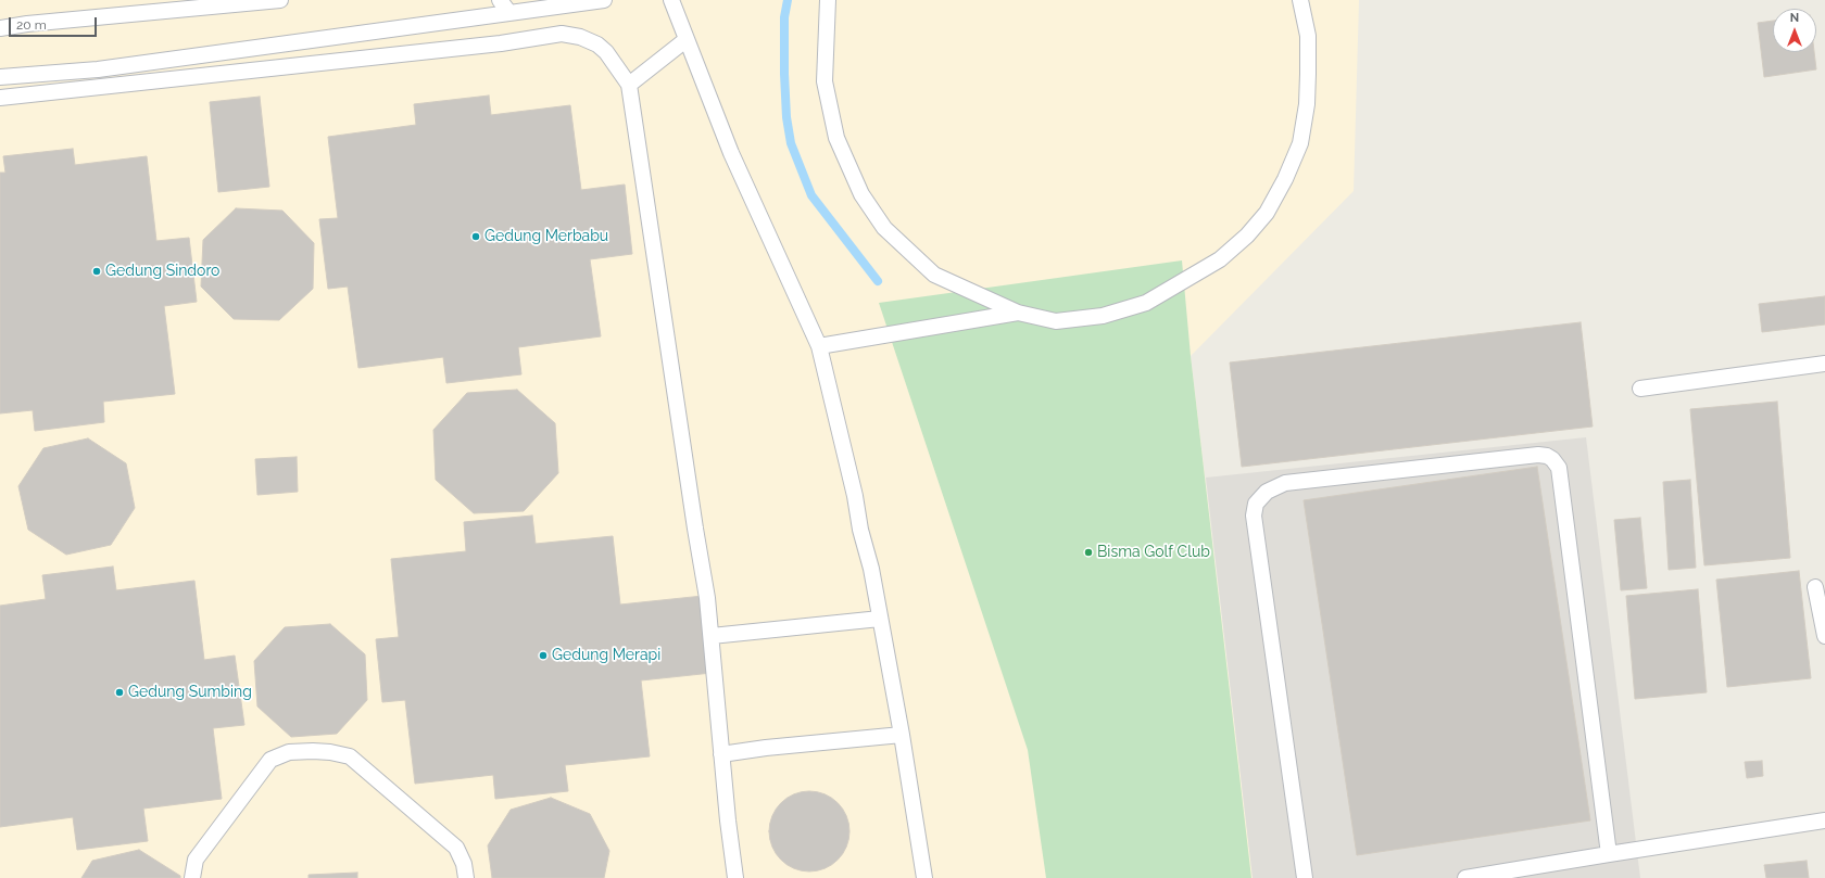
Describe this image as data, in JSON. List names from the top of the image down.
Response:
{
  "places": [
    "Gedung Merbabu",
    "Gedung Sindoro",
    "Bisma Golf Club",
    "Gedung Merapi",
    "Gedung Sumbing"
  ],
  "scale_bar": "20 m",
  "north": "top"
}
